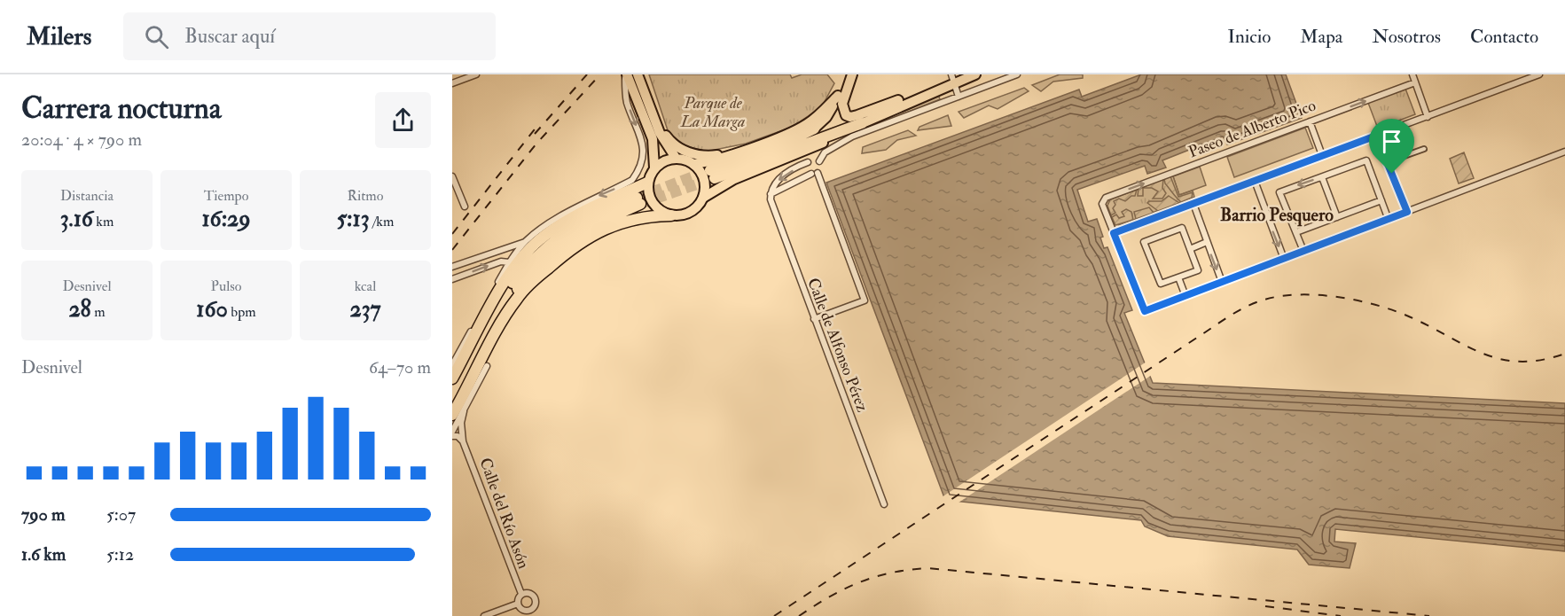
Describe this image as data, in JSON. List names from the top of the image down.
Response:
{
  "streets": {
    "street": ["Paseo de Alberto Pico", "Calle de Alfonso Pérez", "Calle del Río Asón"]
  },
  "districts": ["Barrio Pesquero"],
  "parks": ["Parque de La Marga"],
  "page": {
    "header": "Milers",
    "search": "Buscar aquí",
    "nav": [
      "Inicio",
      "Mapa",
      "Nosotros",
      "Contacto"
    ],
    "heading": ["Carrera nocturna", "20:04 · 4 × 790 m"],
    "stats": [
      ["Distancia", "3.16 km"],
      ["Tiempo", "16:29"],
      ["Ritmo", "5:13 /km"],
      ["Desnivel", "28 m"],
      ["Pulso", "160 bpm"],
      ["kcal", "237"]
    ],
    "chart": ["Desnivel", "64–70 m"],
    "list": [
      {
        "name": "790 m",
        "note": "5:07"
      },
      {
        "name": "1.6 km",
        "note": "5:12"
      }
    ]
  }
}
